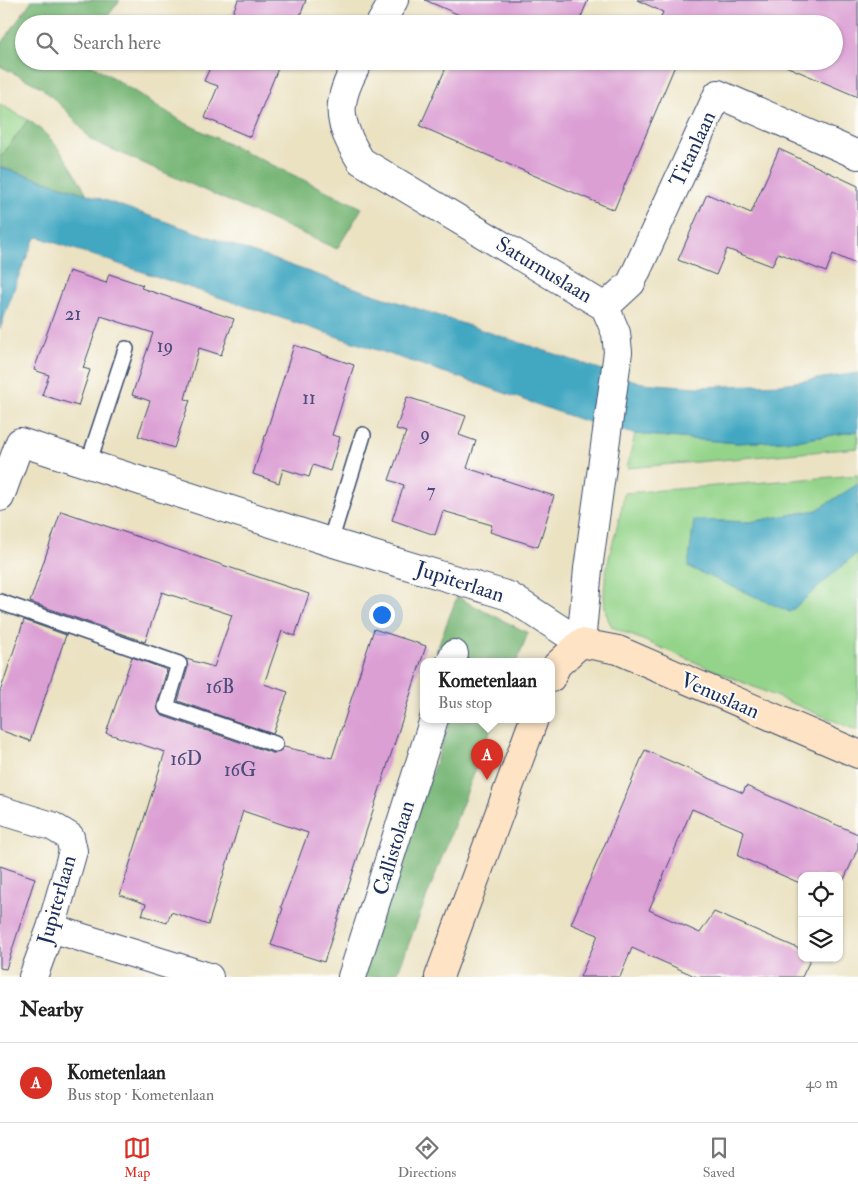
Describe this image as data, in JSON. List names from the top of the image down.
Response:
{
  "streets": {
    "street": [
      "Titanlaan",
      "Saturnuslaan",
      "Jupiterlaan",
      "Venuslaan",
      "Callistolaan"
    ]
  },
  "crossings": [
    ["Titanlaan", "Saturnuslaan"],
    ["Saturnuslaan", "Jupiterlaan"],
    ["Saturnuslaan", "Venuslaan"],
    ["Jupiterlaan", "Venuslaan"]
  ],
  "house_numbers": [
    "21",
    "19",
    "11",
    "9",
    "7",
    "16B",
    "16D",
    "16G"
  ],
  "page": {
    "search": "Search here",
    "popup": ["Kometenlaan", "Bus stop"],
    "pins": "A",
    "heading": "Nearby",
    "list": [
      {
        "mark": "A",
        "name": "Kometenlaan",
        "note": "Bus stop · Kometenlaan",
        "value": "40 m"
      }
    ],
    "nav": ["Map", "Directions", "Saved"]
  }
}
